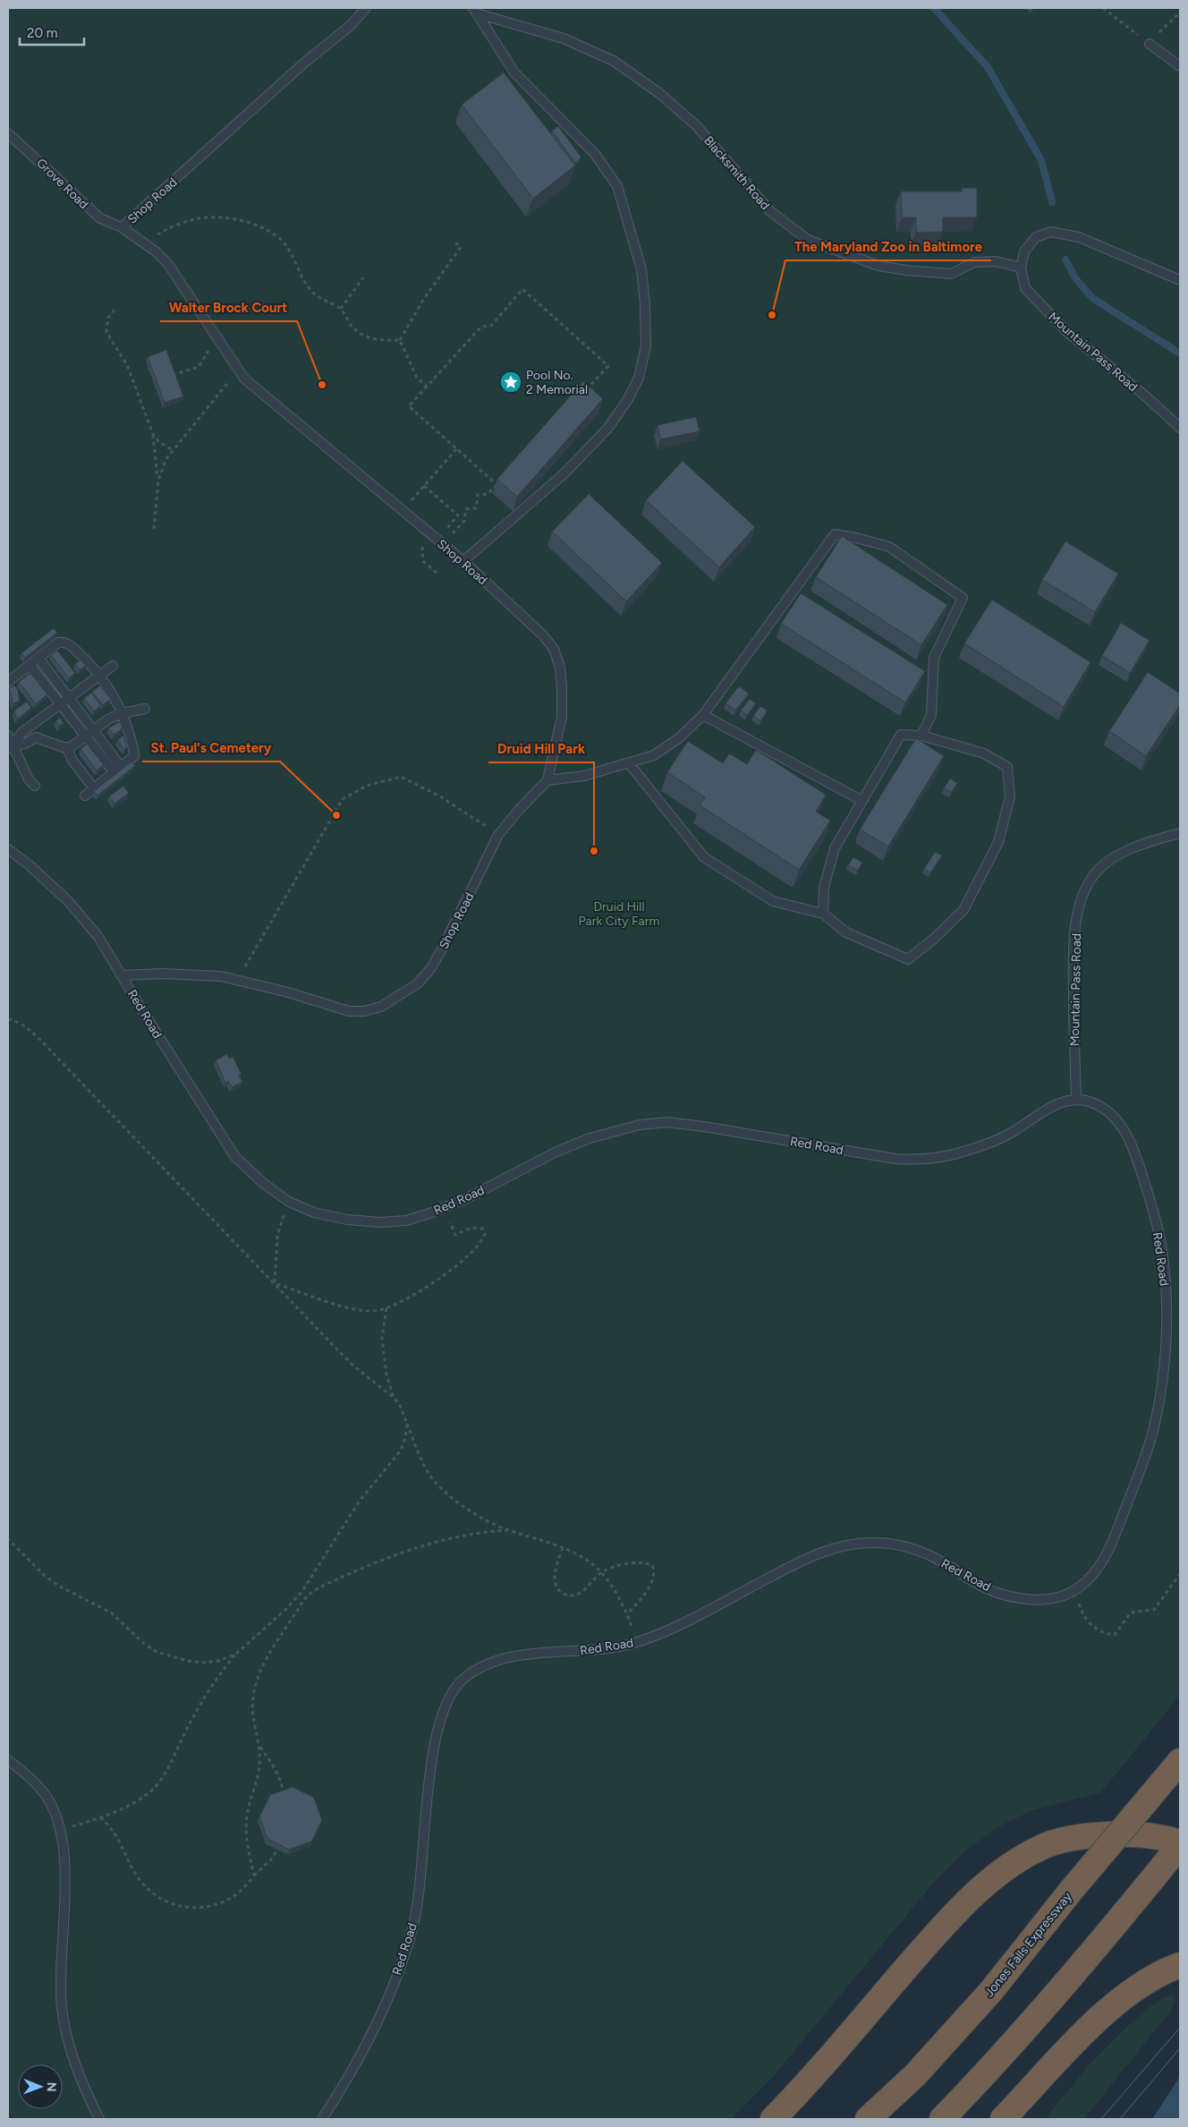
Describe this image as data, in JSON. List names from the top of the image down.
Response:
{
  "streets": {
    "highway": ["Jones Falls Expressway"],
    "lane": [
      "Blacksmith Road",
      "Grove Road",
      "Shop Road",
      "Mountain Pass Road",
      "Red Road"
    ]
  },
  "crossings": [
    ["Blacksmith Road", "Mountain Pass Road"],
    ["Grove Road", "Shop Road"],
    ["Shop Road", "Red Road"],
    ["Mountain Pass Road", "Red Road"]
  ],
  "parks": ["Druid Hill Park City Farm"],
  "places": {
    "other": [
      "The Maryland Zoo in Baltimore",
      "Walter Brock Court",
      "St. Paul's Cemetery",
      "Druid Hill Park"
    ],
    "place": ["Pool No. 2 Memorial"]
  },
  "scale_bar": "20 m",
  "north": "right"
}
